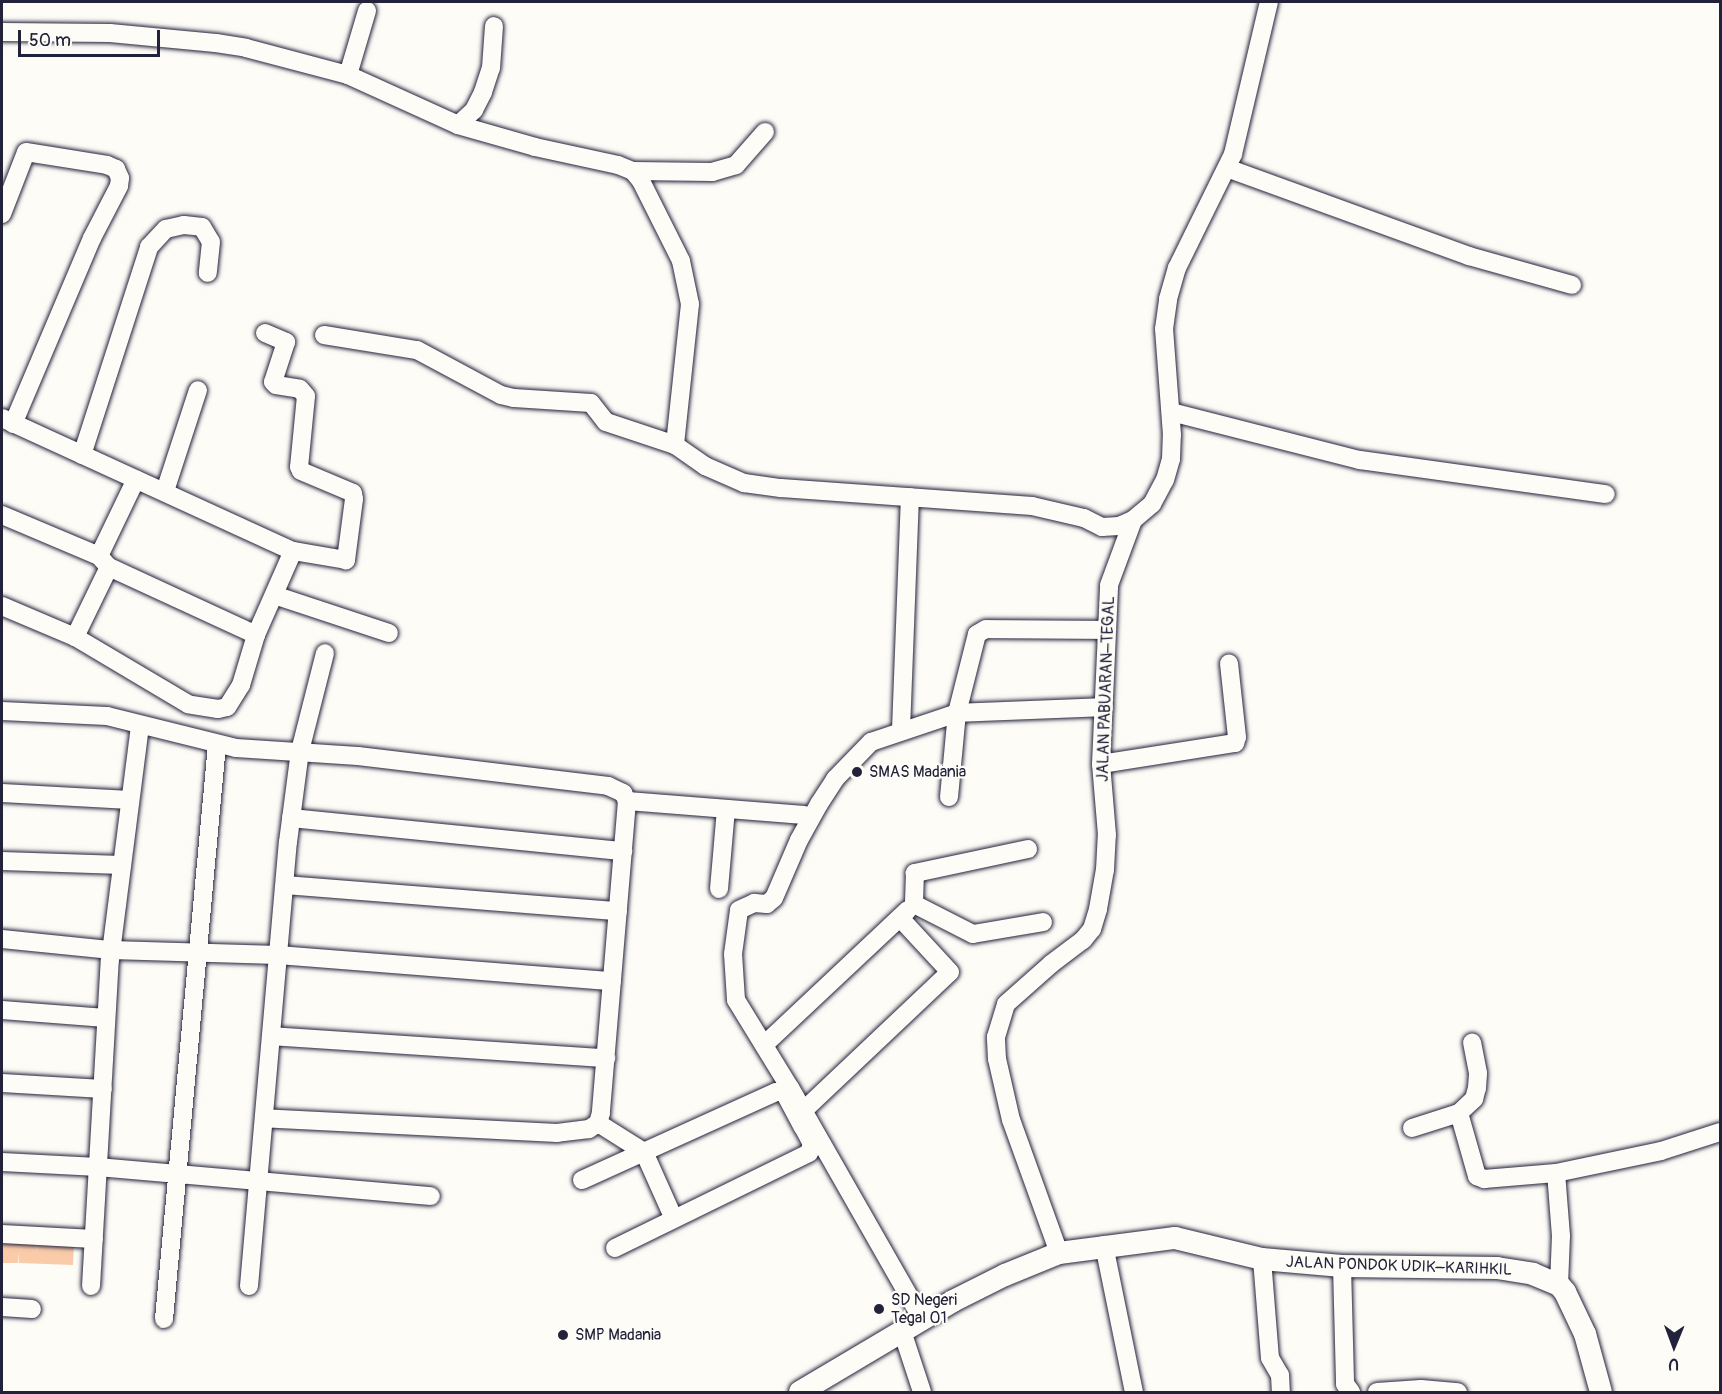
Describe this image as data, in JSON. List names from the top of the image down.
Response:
{
  "streets": {
    "street": ["JALAN PABUARAN–TEGAL", "JALAN PONDOK UDIK–KARIHKIL"]
  },
  "crossings": [
    ["JALAN PABUARAN–TEGAL", "JALAN PONDOK UDIK–KARIHKIL"]
  ],
  "places": ["SMAS Madania", "SD Negeri Tegal 01", "SMP Madania"],
  "scale_bar": "50 m",
  "north": "bottom"
}
